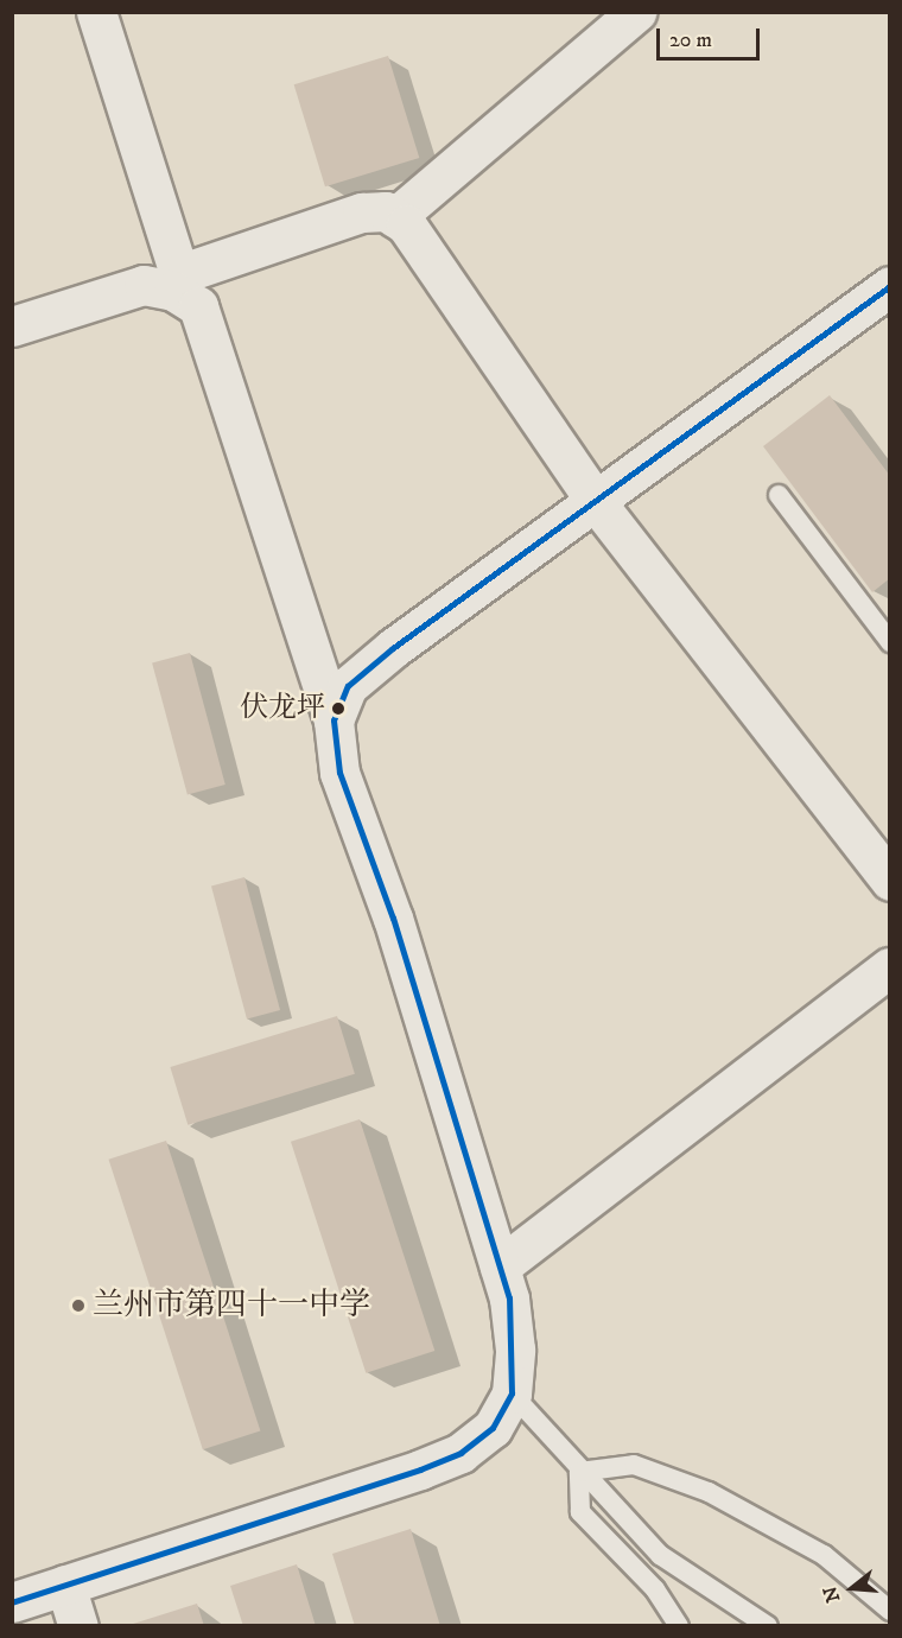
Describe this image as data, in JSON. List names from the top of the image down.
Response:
{
  "places": ["伏龙坪", "兰州市第四十一中学"],
  "scale_bar": "20 m",
  "north": "left"
}
